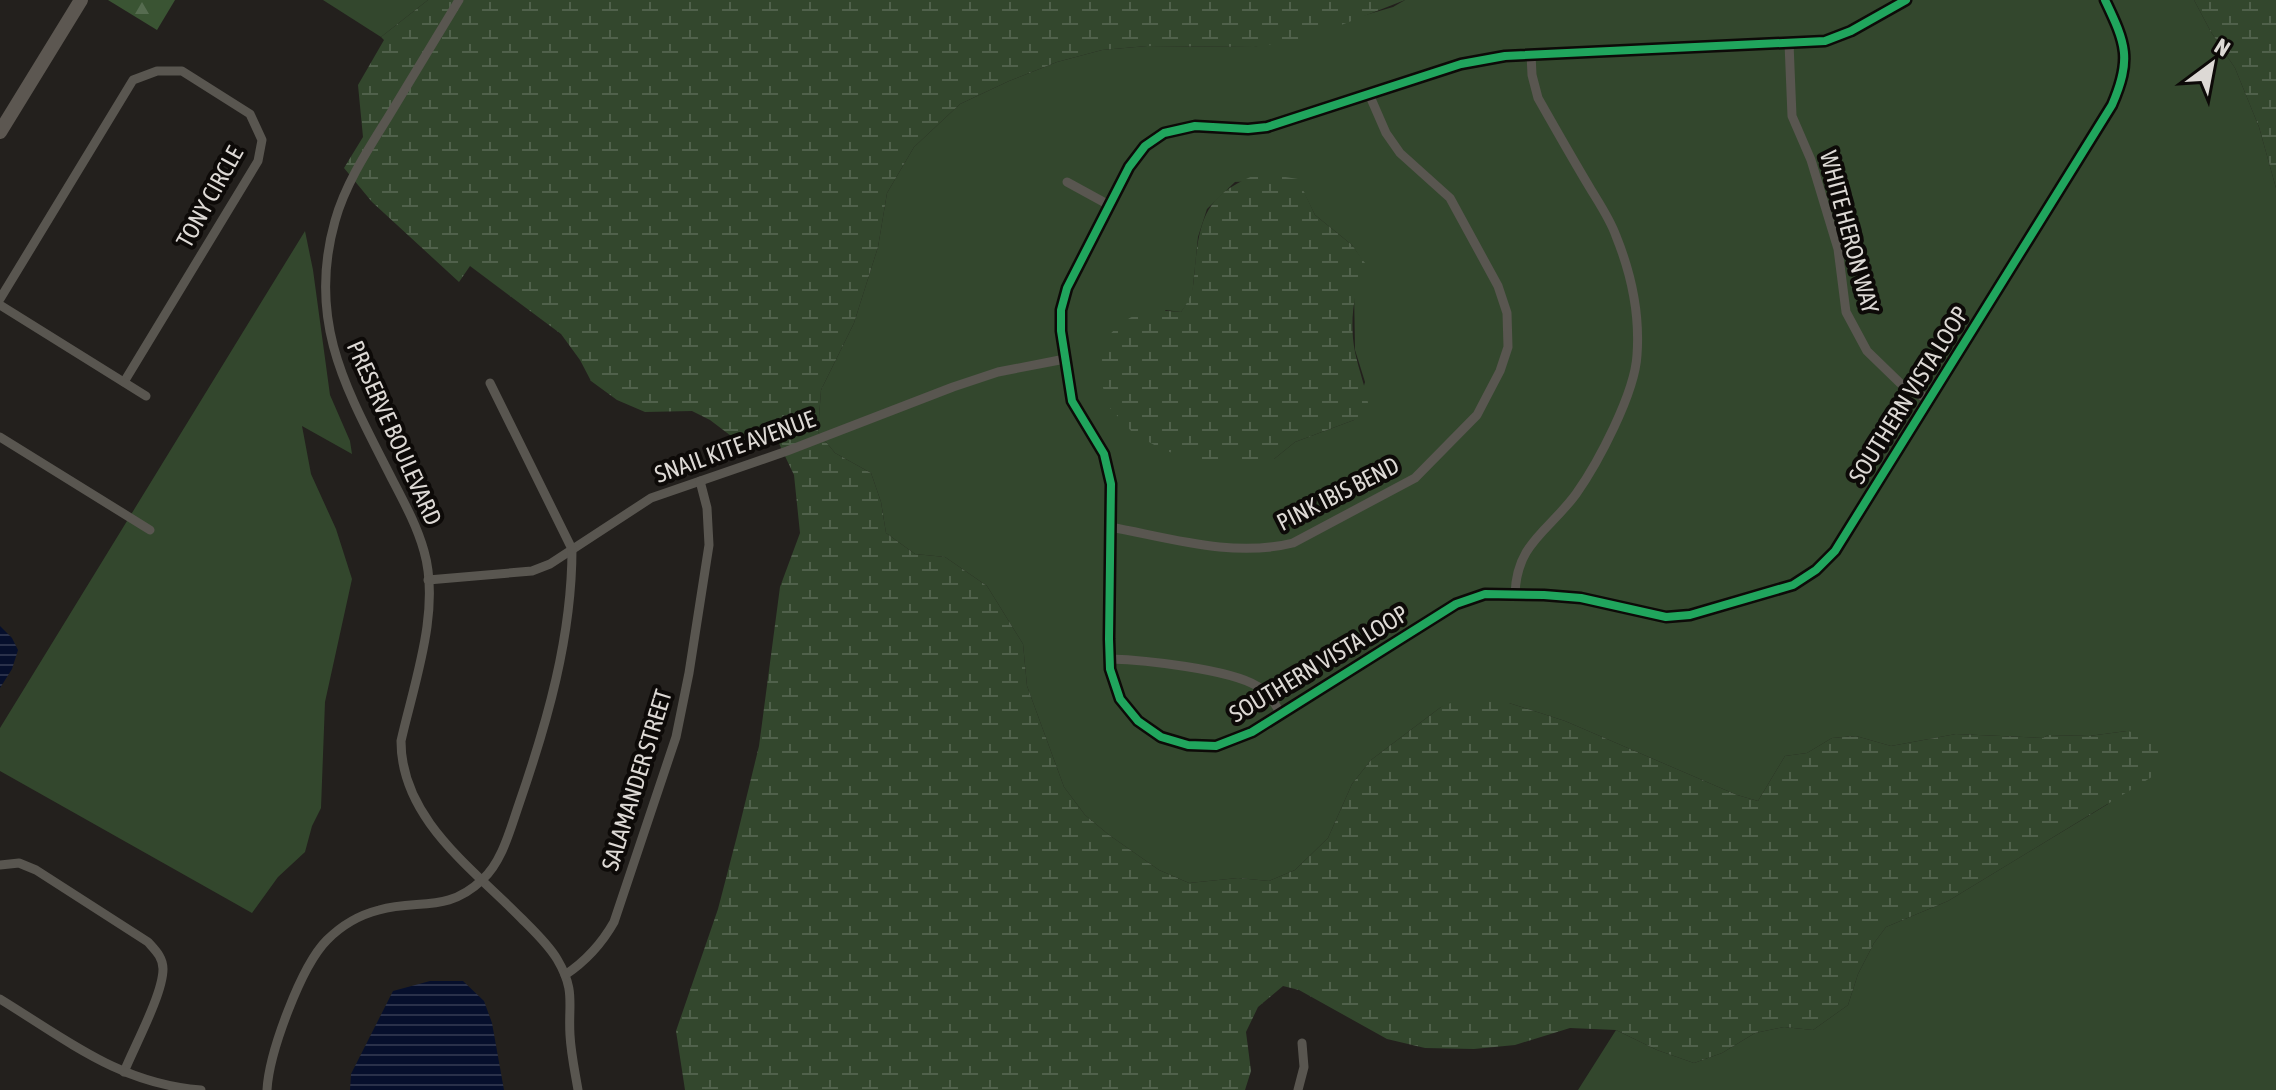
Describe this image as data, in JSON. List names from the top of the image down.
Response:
{
  "streets": {
    "street": [
      "TONY CIRCLE",
      "WHITE HERON WAY",
      "SOUTHERN VISTA LOOP",
      "PRESERVE BOULEVARD",
      "SNAIL KITE AVENUE",
      "PINK IBIS BEND",
      "SALAMANDER STREET"
    ]
  },
  "crossings": [
    ["WHITE HERON WAY", "SOUTHERN VISTA LOOP"],
    ["SOUTHERN VISTA LOOP", "SNAIL KITE AVENUE"],
    ["SOUTHERN VISTA LOOP", "PINK IBIS BEND"],
    ["PRESERVE BOULEVARD", "SNAIL KITE AVENUE"],
    ["PRESERVE BOULEVARD", "SALAMANDER STREET"],
    ["SNAIL KITE AVENUE", "SALAMANDER STREET"]
  ],
  "north": "top right"
}
